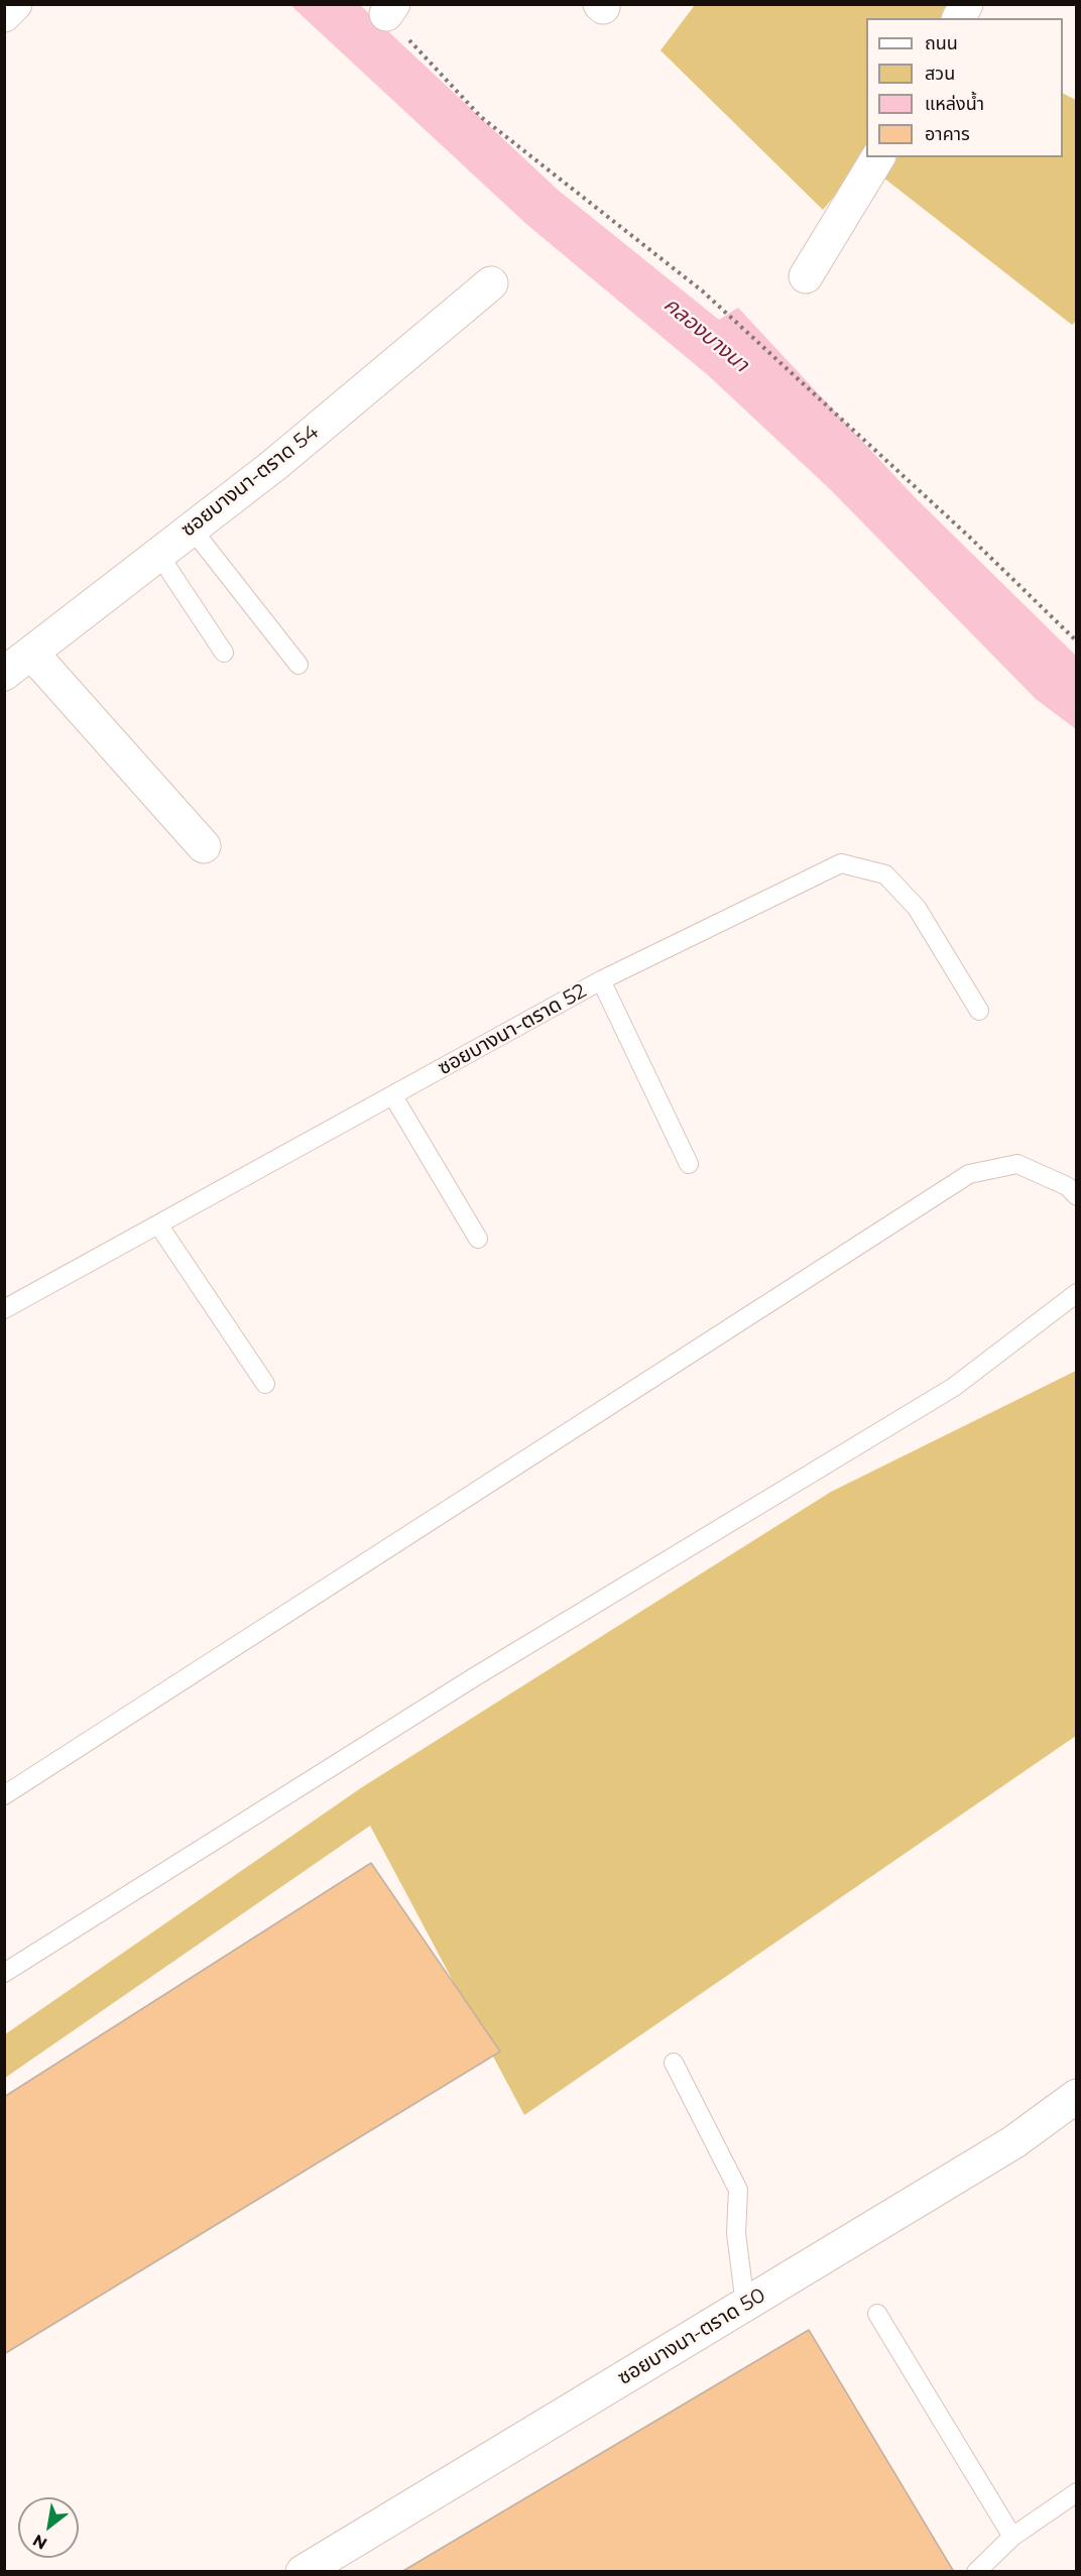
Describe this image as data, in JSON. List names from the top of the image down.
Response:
{
  "streets": {
    "street": ["ซอยบางนา-ตราด 54", "ซอยบางนา-ตราด 50"],
    "lane": ["ซอยบางนา-ตราด 52"]
  },
  "water": ["คลองบางนา"],
  "legend": [
    "ถนน",
    "สวน",
    "แหล่งน้ำ",
    "อาคาร"
  ],
  "north": "bottom left"
}
